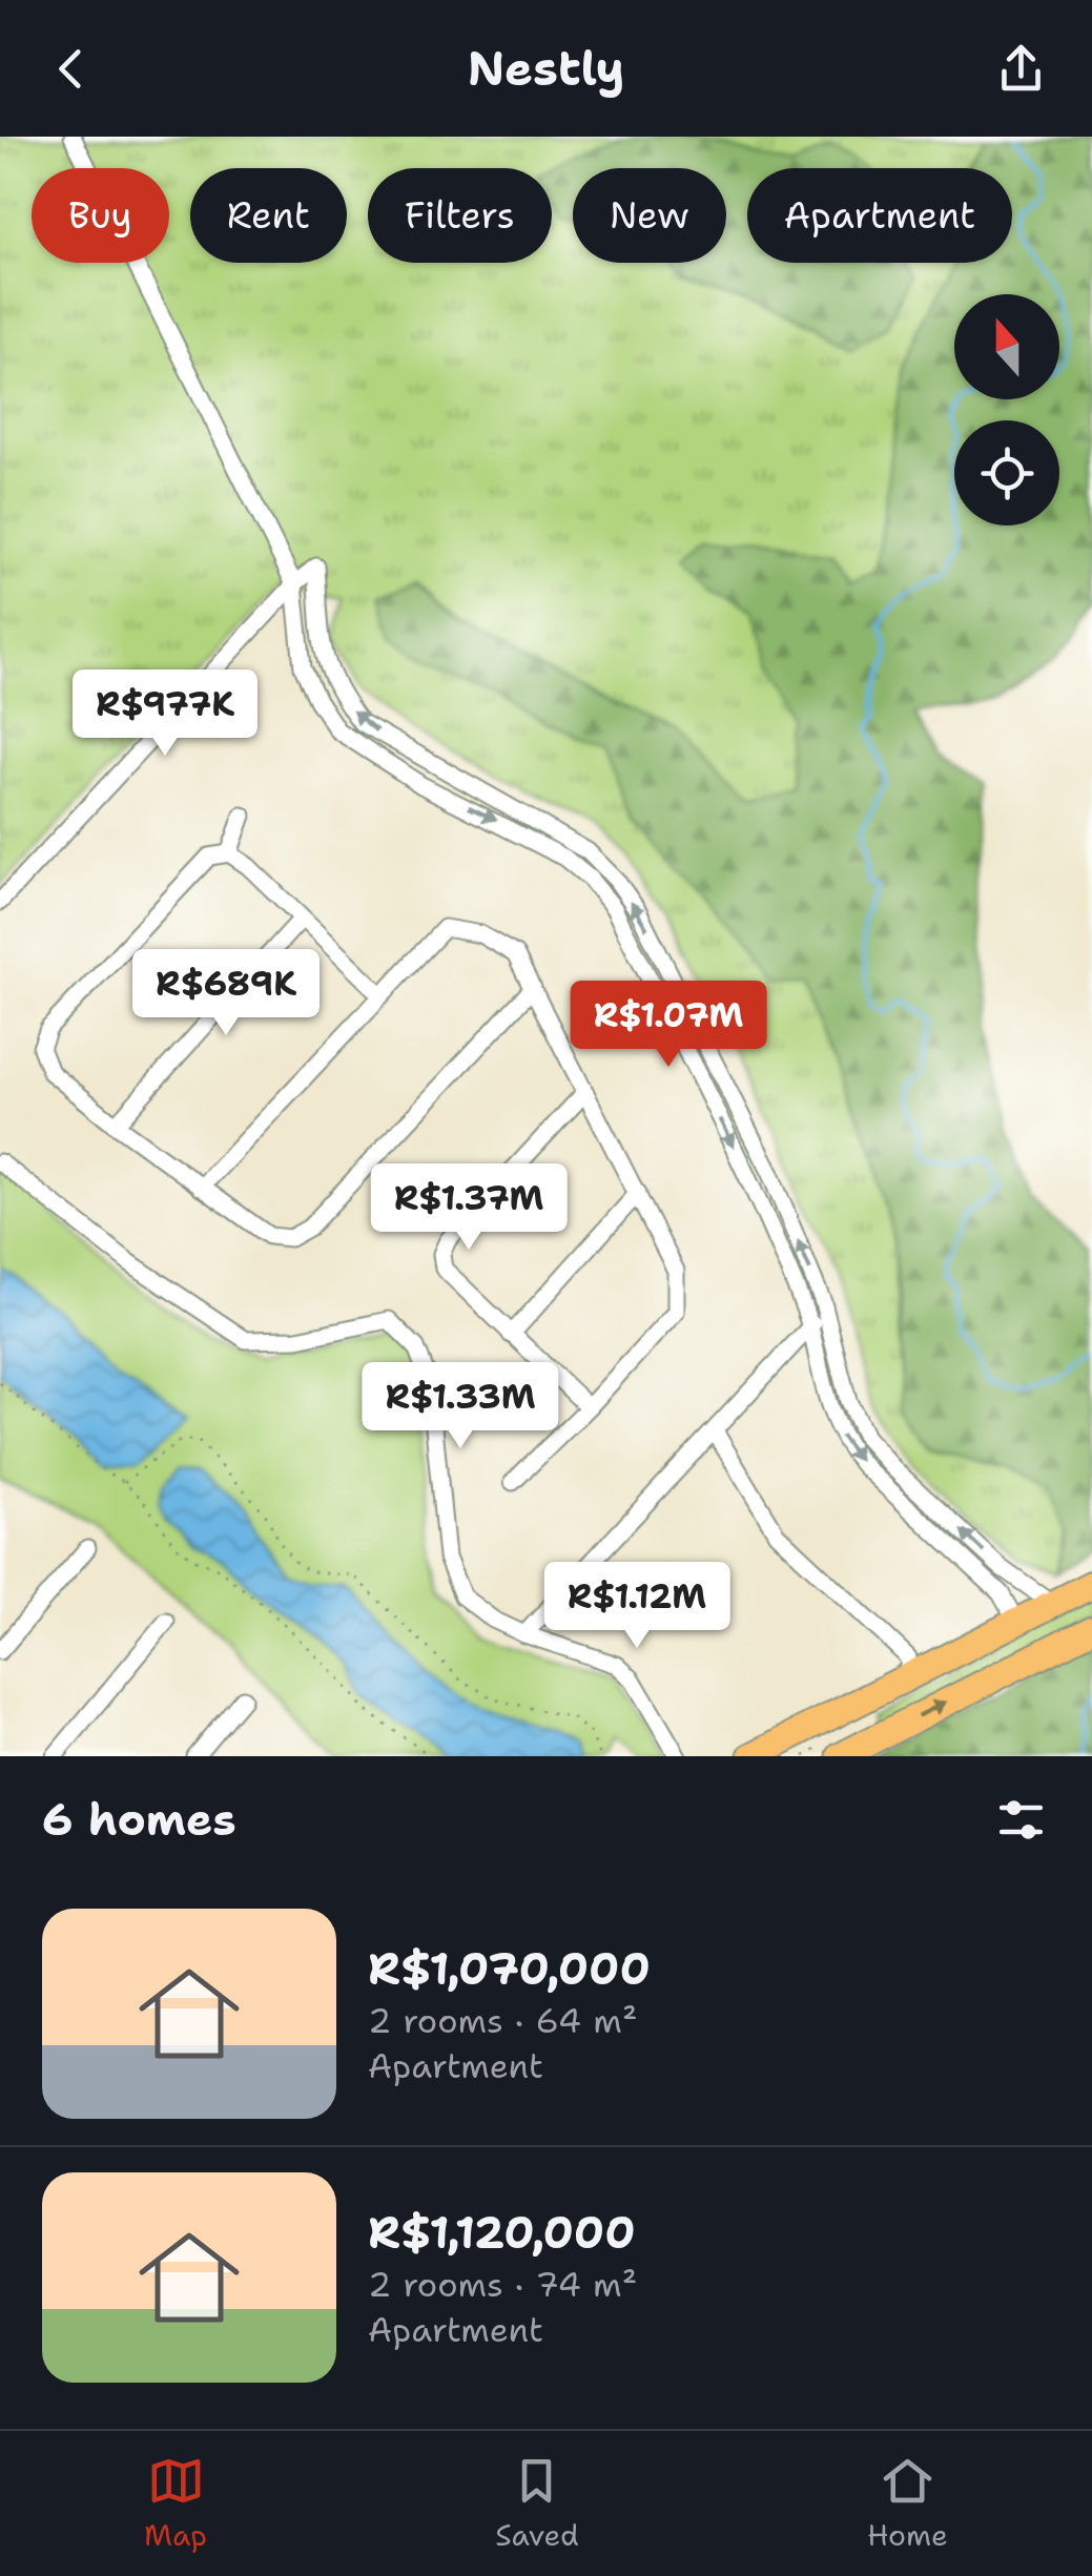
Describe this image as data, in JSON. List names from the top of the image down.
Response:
{
  "north": "top",
  "page": {
    "header": "Nestly",
    "chip": [
      "Buy",
      "Rent",
      "Filters",
      "New",
      "Apartment"
    ],
    "price": [
      "R$977K",
      "R$689K",
      "R$1.07M",
      "R$1.37M",
      "R$1.33M",
      "R$1.12M"
    ],
    "heading": "6 homes",
    "list": [
      {
        "name": "R$1,070,000",
        "note": "2 rooms · 64 m² · Apartment"
      },
      {
        "name": "R$1,120,000",
        "note": "2 rooms · 74 m² · Apartment"
      }
    ],
    "tabs": ["Map", "Saved", "Home"]
  }
}
